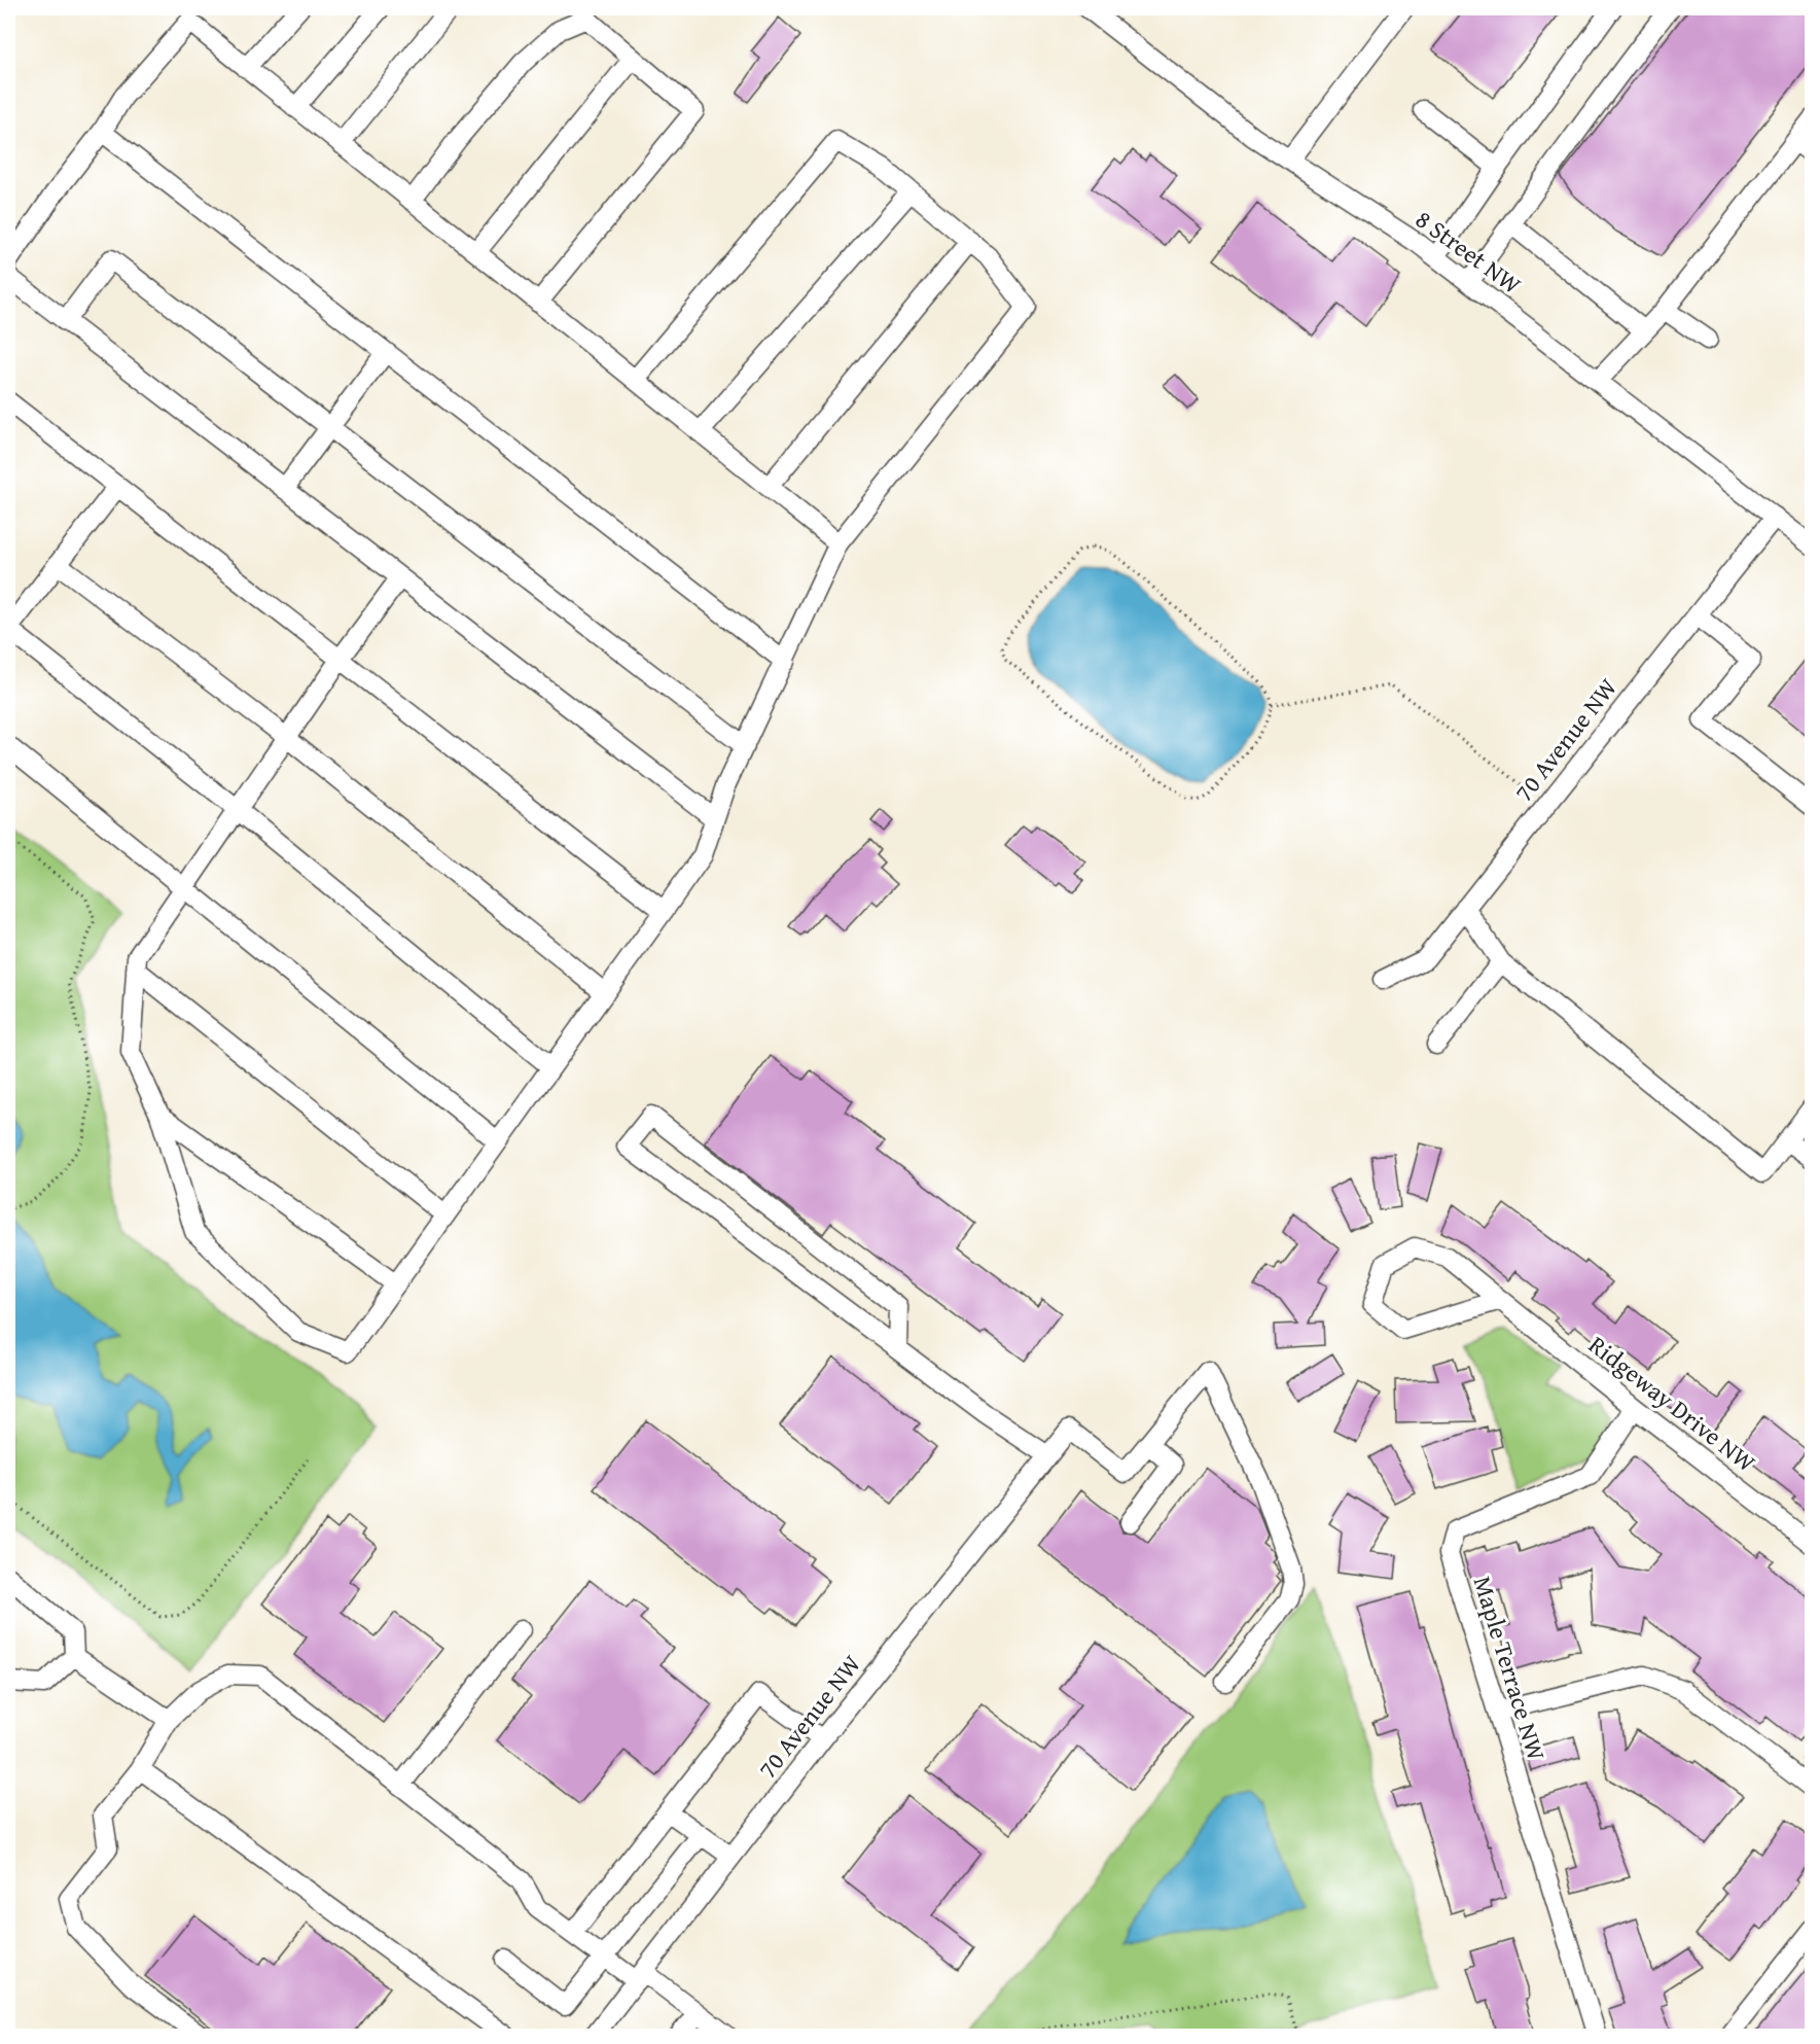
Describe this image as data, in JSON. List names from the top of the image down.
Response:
{
  "streets": {
    "street": [
      "8 Street NW",
      "70 Avenue NW",
      "Ridgeway Drive NW",
      "Maple Terrace NW"
    ]
  },
  "crossings": [
    ["8 Street NW", "70 Avenue NW"],
    ["Ridgeway Drive NW", "Maple Terrace NW"]
  ]
}
